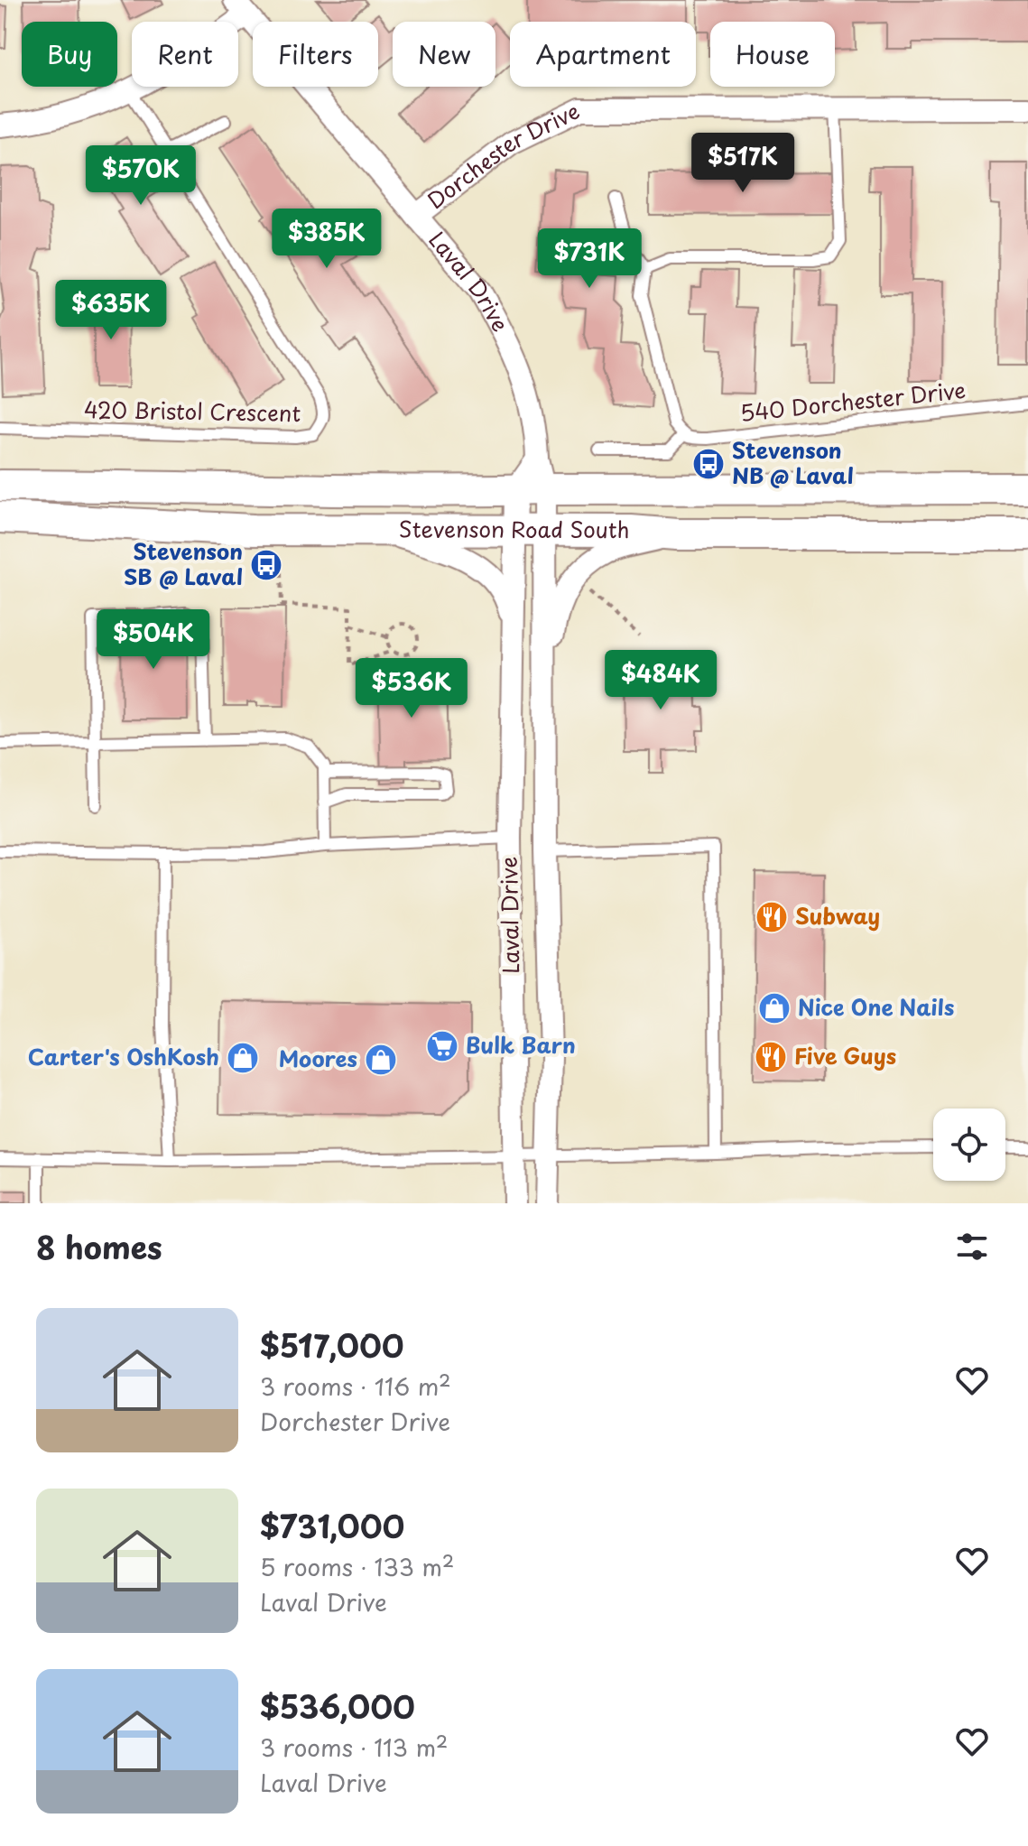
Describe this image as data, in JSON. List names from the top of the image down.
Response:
{
  "streets": {
    "main road": ["Stevenson Road South"],
    "street": ["Dorchester Drive", "Laval Drive"],
    "lane": ["540 Dorchester Drive", "420 Bristol Crescent"]
  },
  "crossings": [
    ["Dorchester Drive", "Laval Drive"],
    ["Laval Drive", "Stevenson Road South"]
  ],
  "places": {
    "bus stop": ["Stevenson NB @ Laval", "Stevenson SB @ Laval"],
    "restaurant": ["Subway", "Five Guys"],
    "shop": ["Nice One Nails", "Carter's OshKosh", "Moores"],
    "supermarket": ["Bulk Barn"]
  },
  "page": {
    "chip": [
      "Buy",
      "Rent",
      "Filters",
      "New",
      "Apartment",
      "House"
    ],
    "price": [
      "$517K",
      "$570K",
      "$385K",
      "$731K",
      "$635K",
      "$504K",
      "$484K",
      "$536K"
    ],
    "heading": "8 homes",
    "list": [
      {
        "name": "$517,000",
        "note": "3 rooms · 116 m² · Dorchester Drive"
      },
      {
        "name": "$731,000",
        "note": "5 rooms · 133 m² · Laval Drive"
      },
      {
        "name": "$536,000",
        "note": "3 rooms · 113 m² · Laval Drive"
      }
    ]
  }
}
